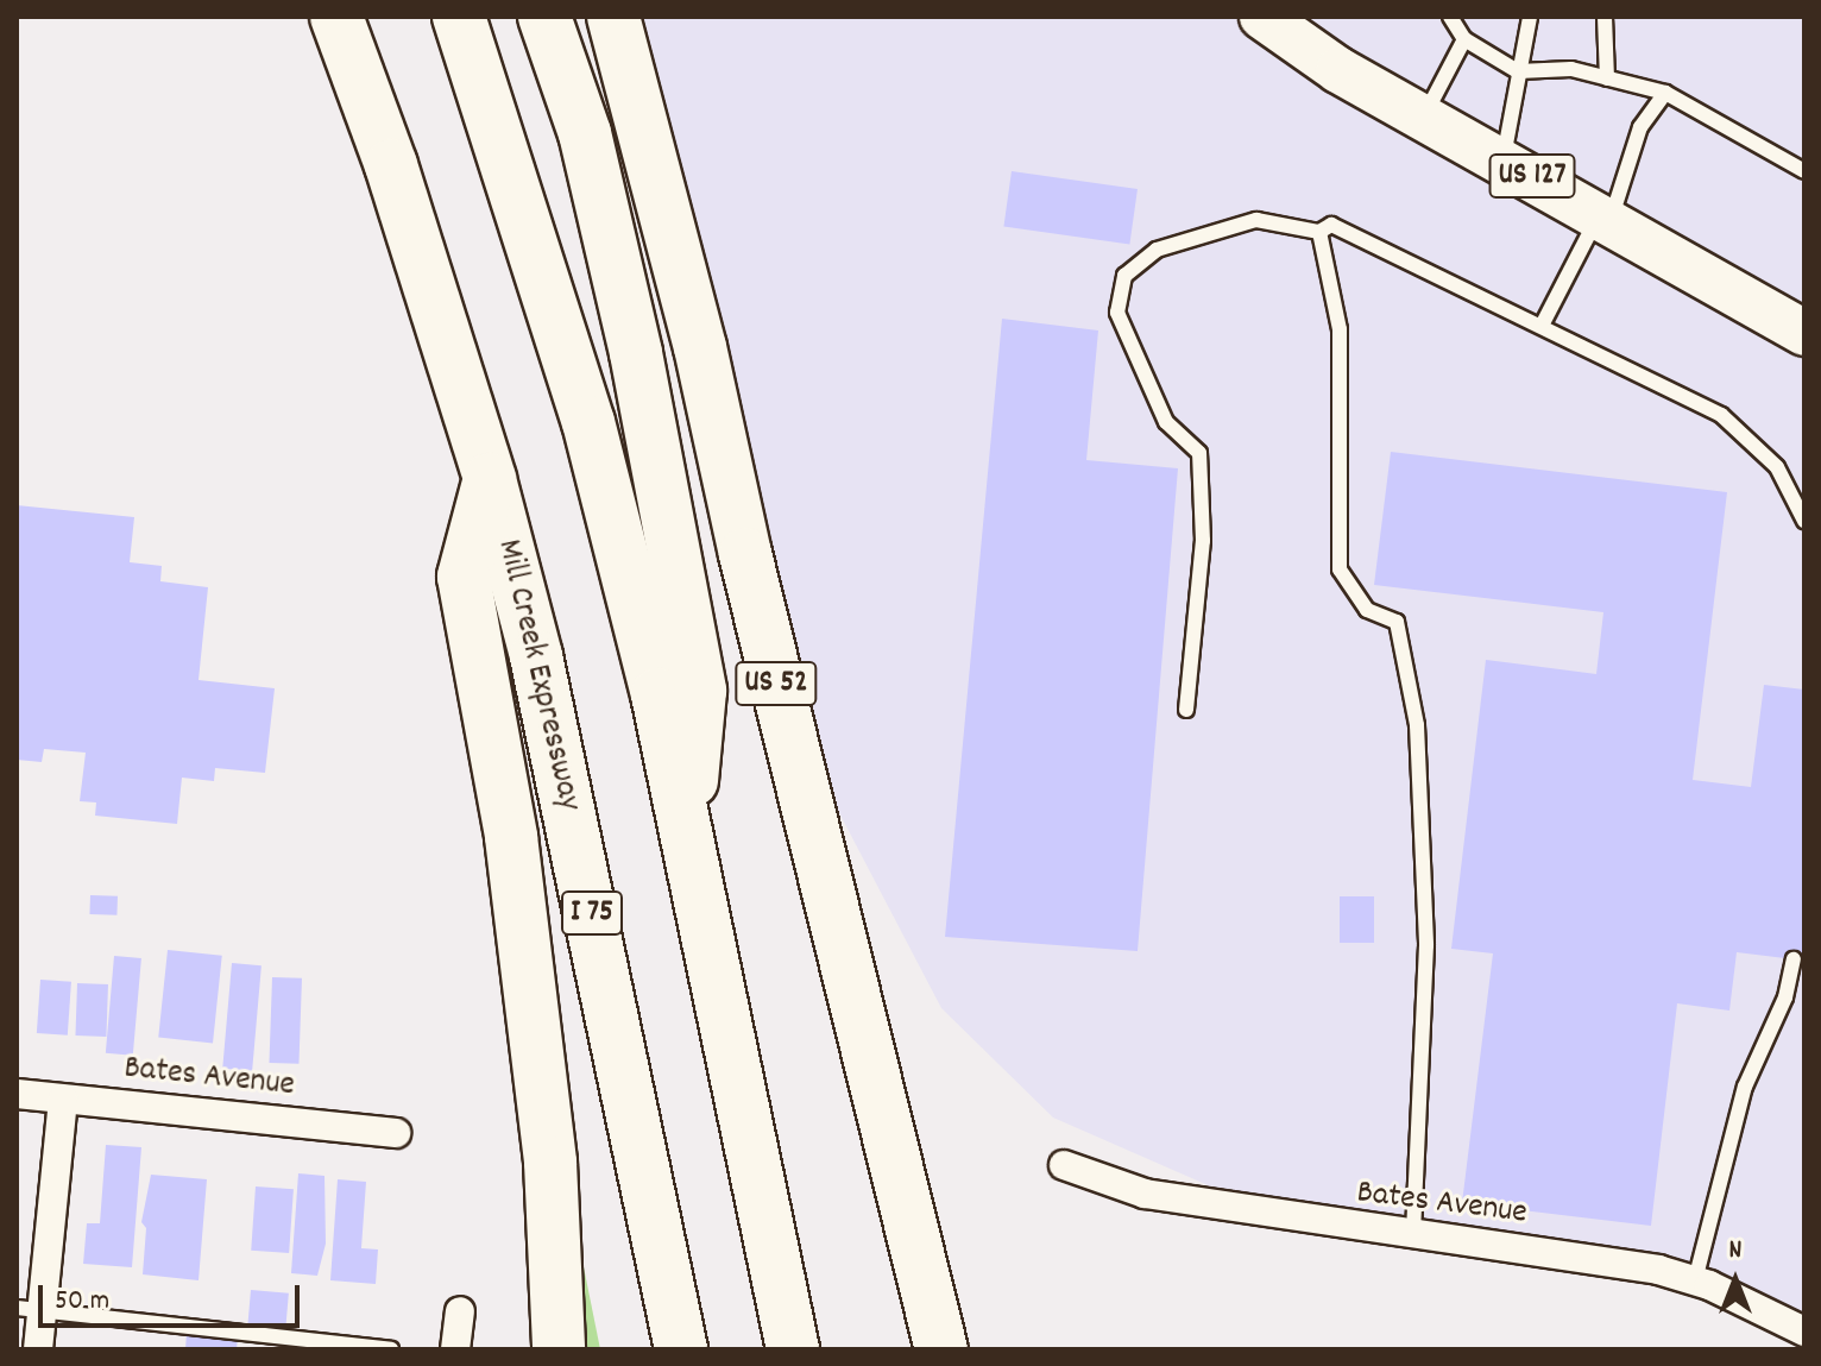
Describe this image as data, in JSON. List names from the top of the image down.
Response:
{
  "streets": {
    "highway": ["Mill Creek Expressway", "US 52", "I 75"],
    "main road": ["US 127"],
    "street": ["Bates Avenue"]
  },
  "scale_bar": "50 m",
  "north": "top"
}
